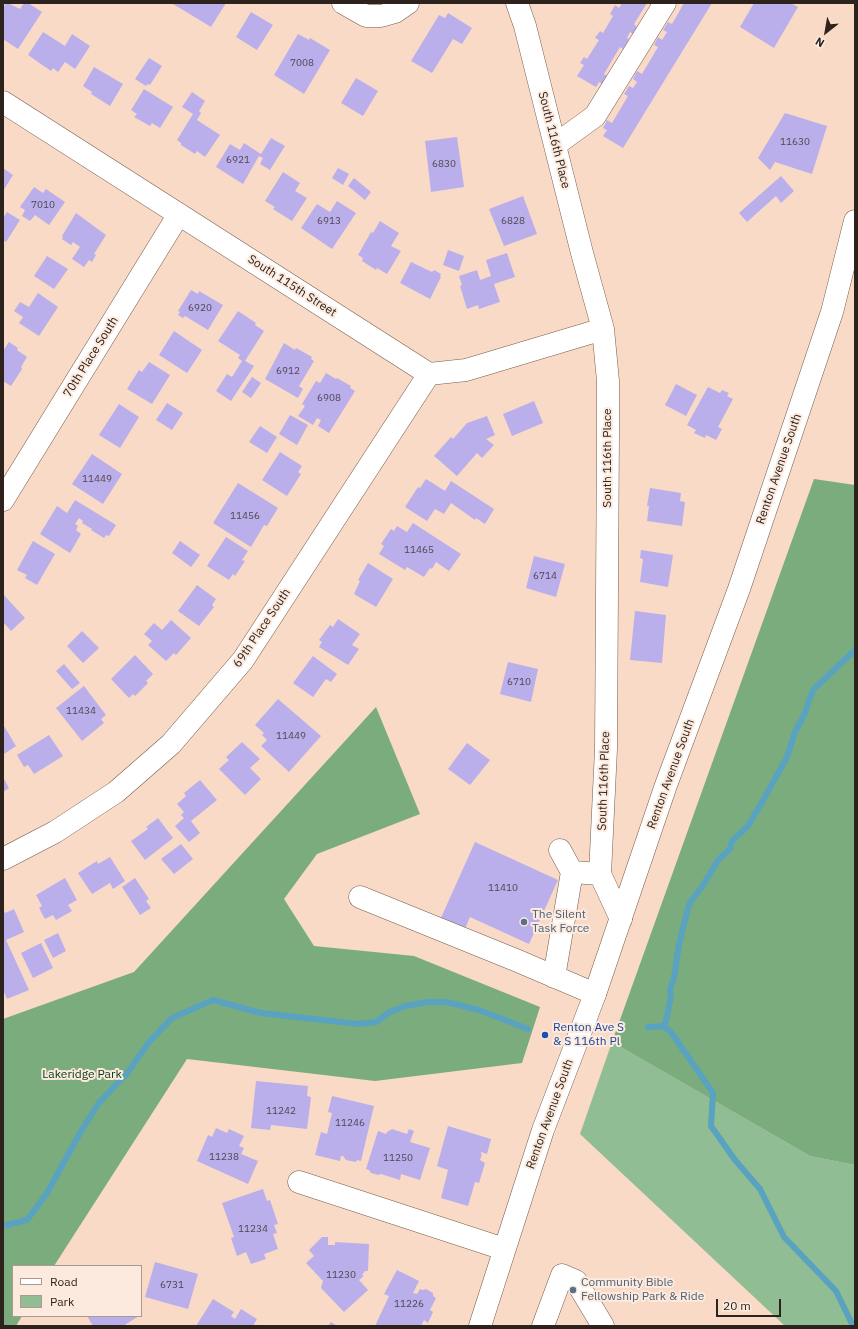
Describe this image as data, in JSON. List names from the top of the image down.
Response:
{
  "streets": {
    "street": [
      "South 116th Place",
      "South 115th Street",
      "70th Place South",
      "Renton Avenue South",
      "69th Place South"
    ]
  },
  "crossings": [
    ["South 116th Place", "Renton Avenue South"],
    ["South 115th Street", "70th Place South"],
    ["South 115th Street", "69th Place South"]
  ],
  "parks": ["Lakeridge Park"],
  "places": ["The Silent Task Force", "Renton Ave S & S 116th Pl", "Community Bible Fellowship Park & Ride"],
  "house_numbers": [
    "7008",
    "11630",
    "6921",
    "6830",
    "7010",
    "6913",
    "6828",
    "6920",
    "6912",
    "6908",
    "11449",
    "11456",
    "11465",
    "6714",
    "6710",
    "11434",
    "11449",
    "11410",
    "11242",
    "11246",
    "11238",
    "11250",
    "11234",
    "11230",
    "6731",
    "11226"
  ],
  "legend": ["Road", "Park"],
  "scale_bar": "20 m",
  "north": "bottom left"
}
